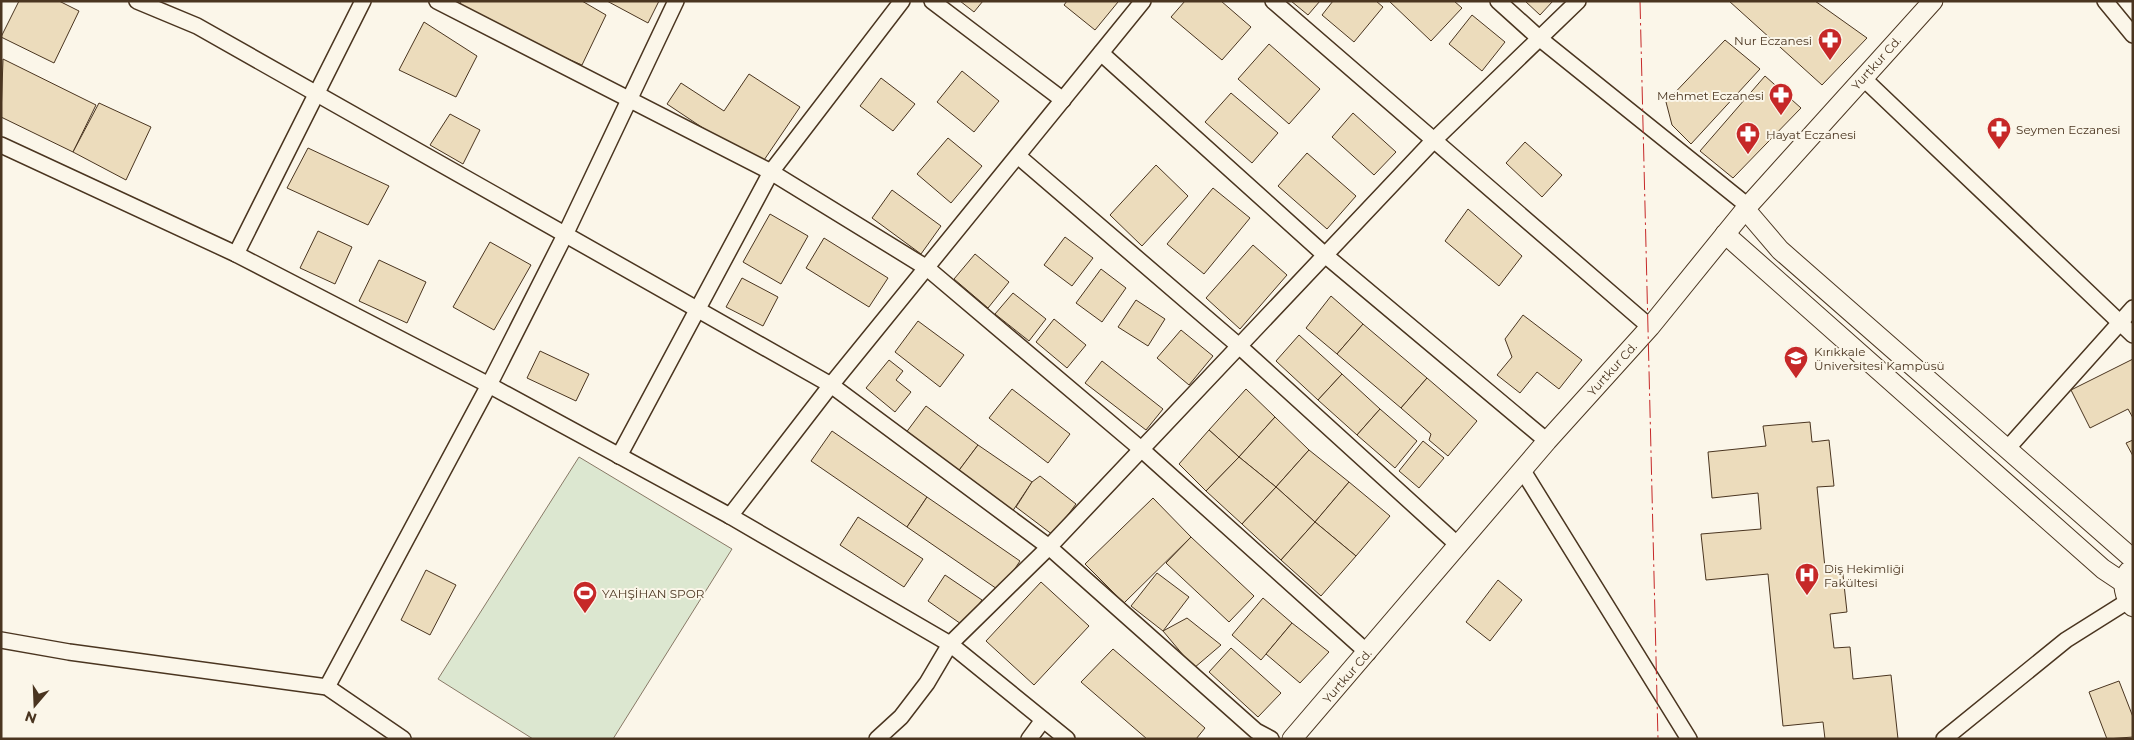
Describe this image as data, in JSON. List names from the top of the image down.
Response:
{
  "streets": {
    "street": ["Yurtkur Cd."]
  },
  "places": {
    "pharmacy": [
      "Nur Eczanesi",
      "Mehmet Eczanesi",
      "Seymen Eczanesi",
      "Hayat Eczanesi"
    ],
    "school or university": ["Kırıkkale Üniversitesi Kampüsü"],
    "hospital": ["Diş Hekimliği Fakültesi"],
    "sports": ["YAHŞİHAN SPOR"]
  },
  "north": "bottom"
}
